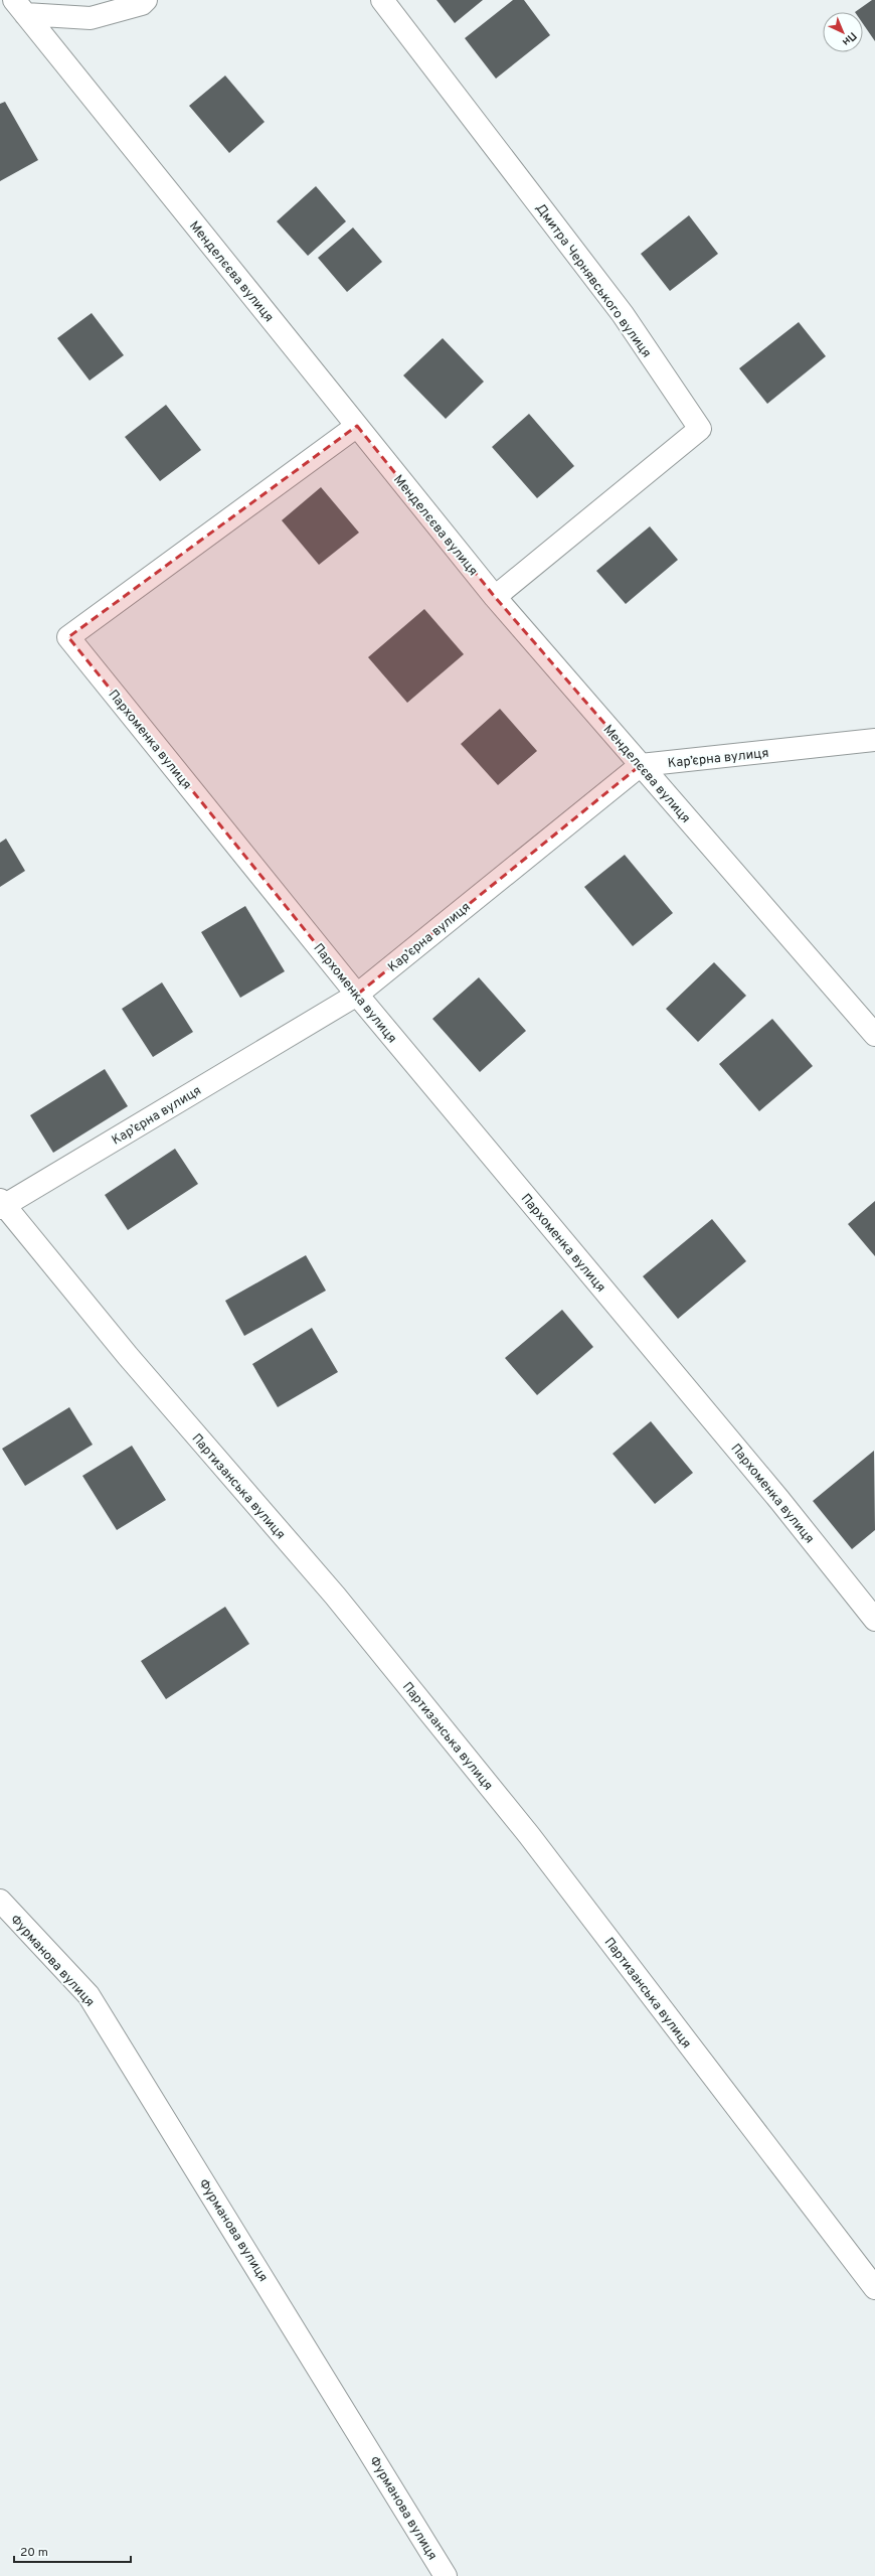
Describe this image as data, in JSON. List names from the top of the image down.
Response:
{
  "streets": {
    "street": [
      "Менделєєва вулиця",
      "Дмитра Чернявського вулиця",
      "Пархоменка вулиця",
      "Кар’єрна вулиця",
      "Партизанська вулиця",
      "Фурманова вулиця"
    ]
  },
  "crossings": [
    ["Менделєєва вулиця", "Дмитра Чернявського вулиця"],
    ["Менделєєва вулиця", "Пархоменка вулиця"],
    ["Менделєєва вулиця", "Кар’єрна вулиця"],
    ["Пархоменка вулиця", "Кар’єрна вулиця"],
    ["Кар’єрна вулиця", "Партизанська вулиця"]
  ],
  "scale_bar": "20 m",
  "north": "bottom right"
}
